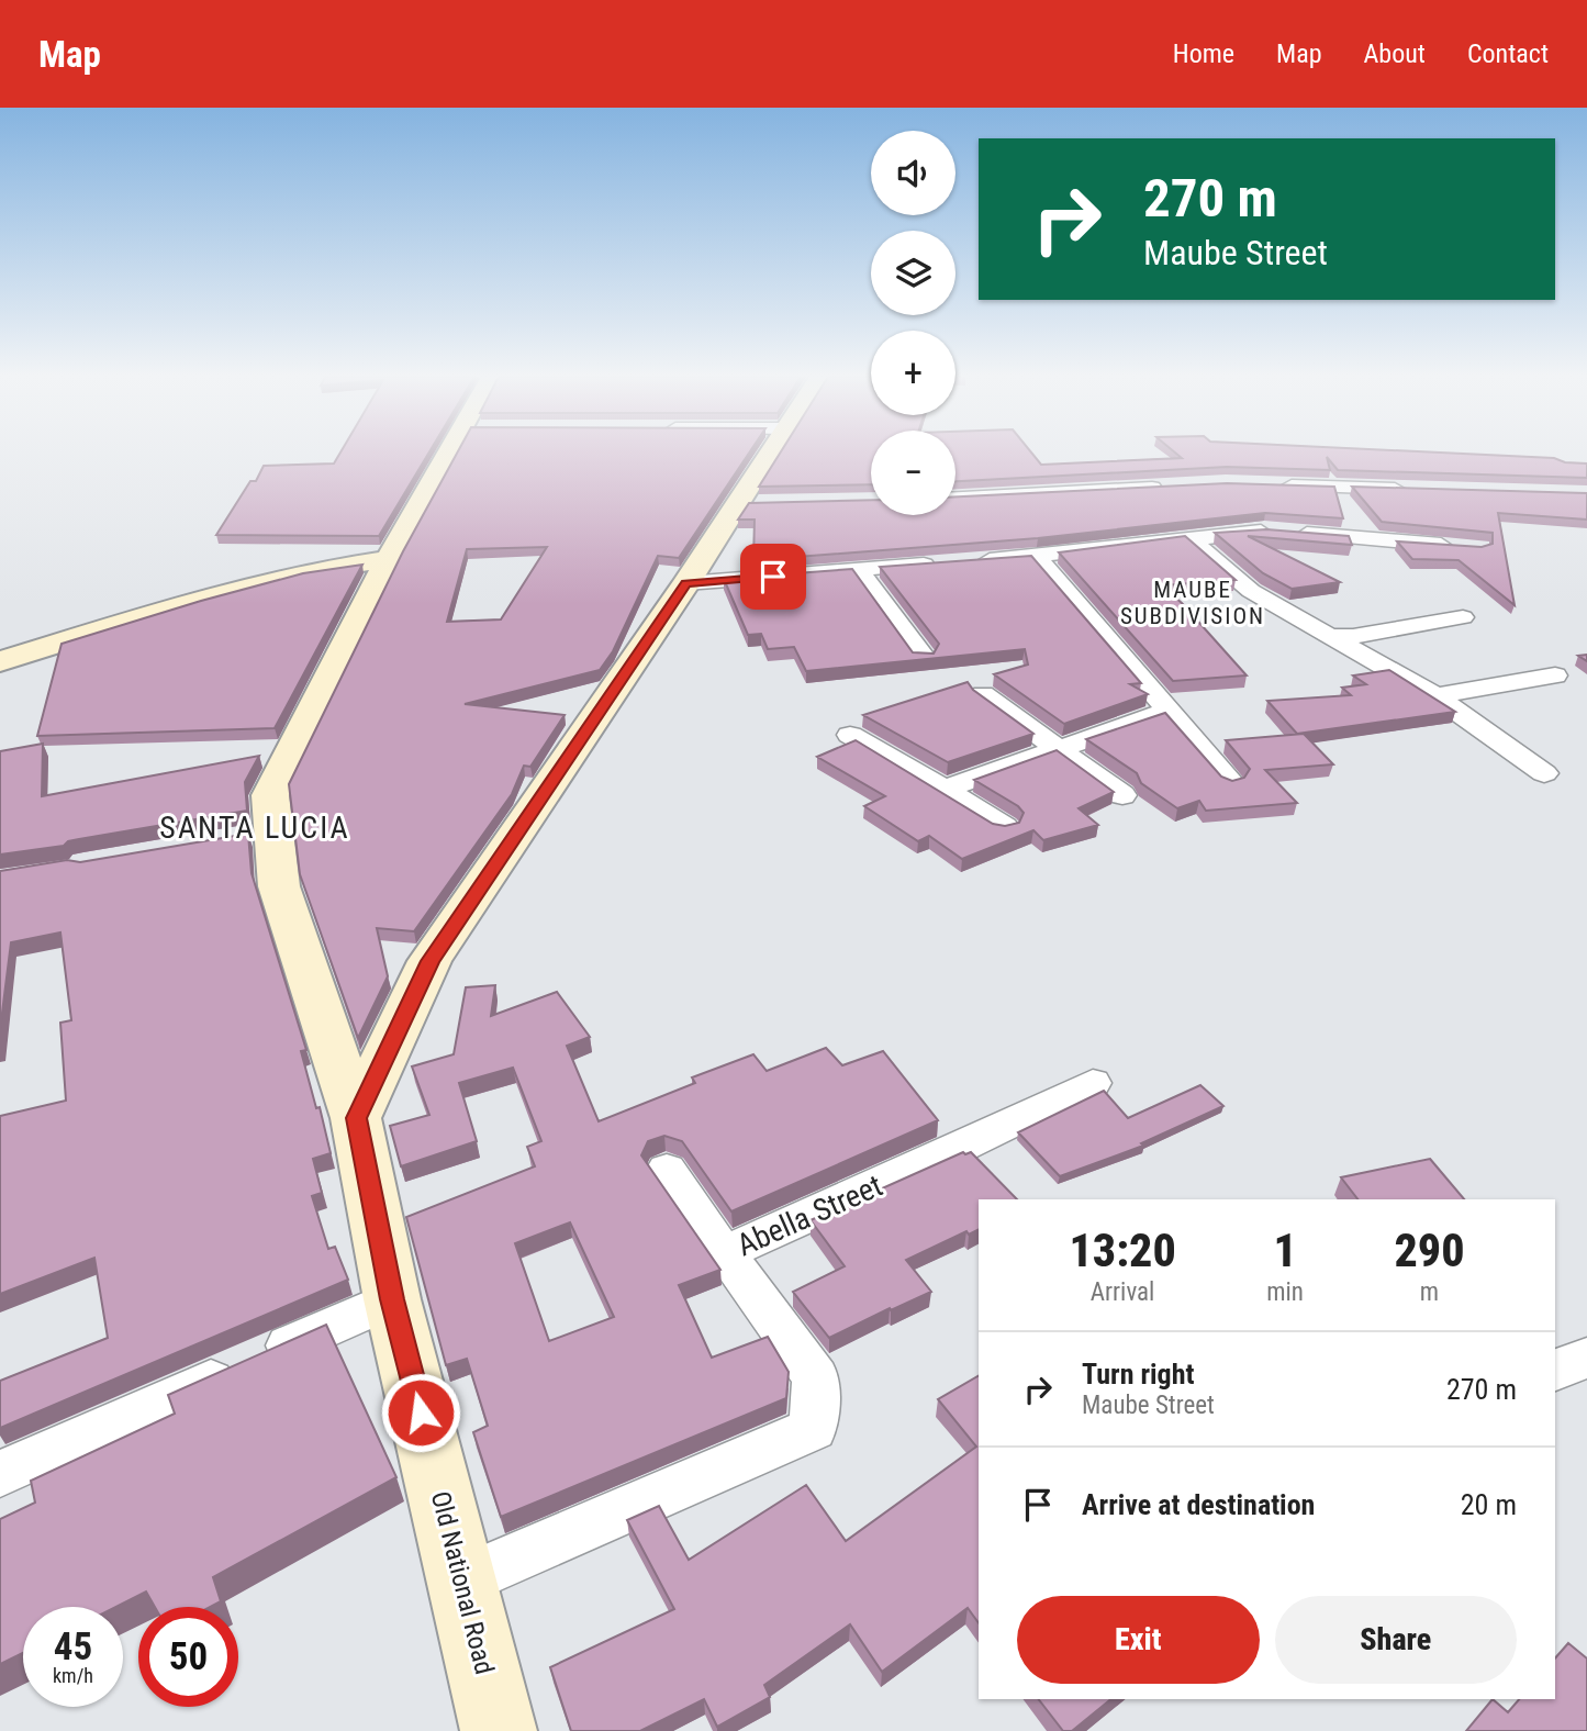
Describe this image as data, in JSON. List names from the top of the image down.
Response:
{
  "streets": {
    "street": ["Abella Street", "Old National Road"]
  },
  "crossings": [
    ["Abella Street", "Old National Road"]
  ],
  "districts": ["MAUBE SUBDIVISION", "SANTA LUCIA"],
  "page": {
    "header": "Map",
    "nav": [
      "Home",
      "Map",
      "About",
      "Contact"
    ],
    "map_buttons": ["+", "−"],
    "turn": ["270 m", "Maube Street"],
    "eta": [
      "13:20",
      "Arrival",
      "1",
      "min",
      "290",
      "m"
    ],
    "list": [
      {
        "name": "Turn right",
        "note": "Maube Street",
        "value": "270 m"
      },
      {
        "name": "Arrive at destination",
        "value": "20 m"
      }
    ],
    "buttons": ["Exit", "Share"],
    "speed": "45 km/h",
    "limit": "50"
  }
}
